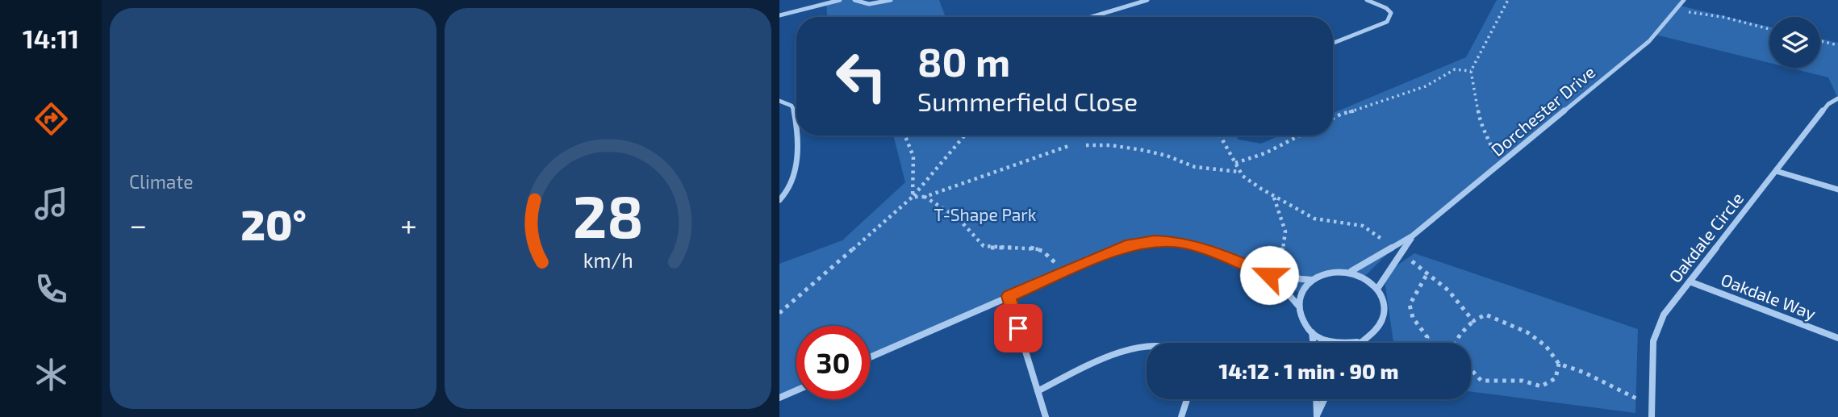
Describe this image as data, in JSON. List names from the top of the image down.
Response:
{
  "streets": {
    "street": ["Dorchester Drive", "Oakdale Circle", "Oakdale Way"]
  },
  "crossings": [
    ["Oakdale Circle", "Oakdale Way"]
  ],
  "parks": ["T-Shape Park"],
  "page": {
    "tabs": "14:11",
    "tile": "Climate",
    "turn": ["80 m", "Summerfield Close"],
    "heat": ["−", "20°", "+"],
    "limit": "30",
    "trip": "14:12 · 1 min · 90 m",
    "gauge": ["28", "km/h"]
  }
}
